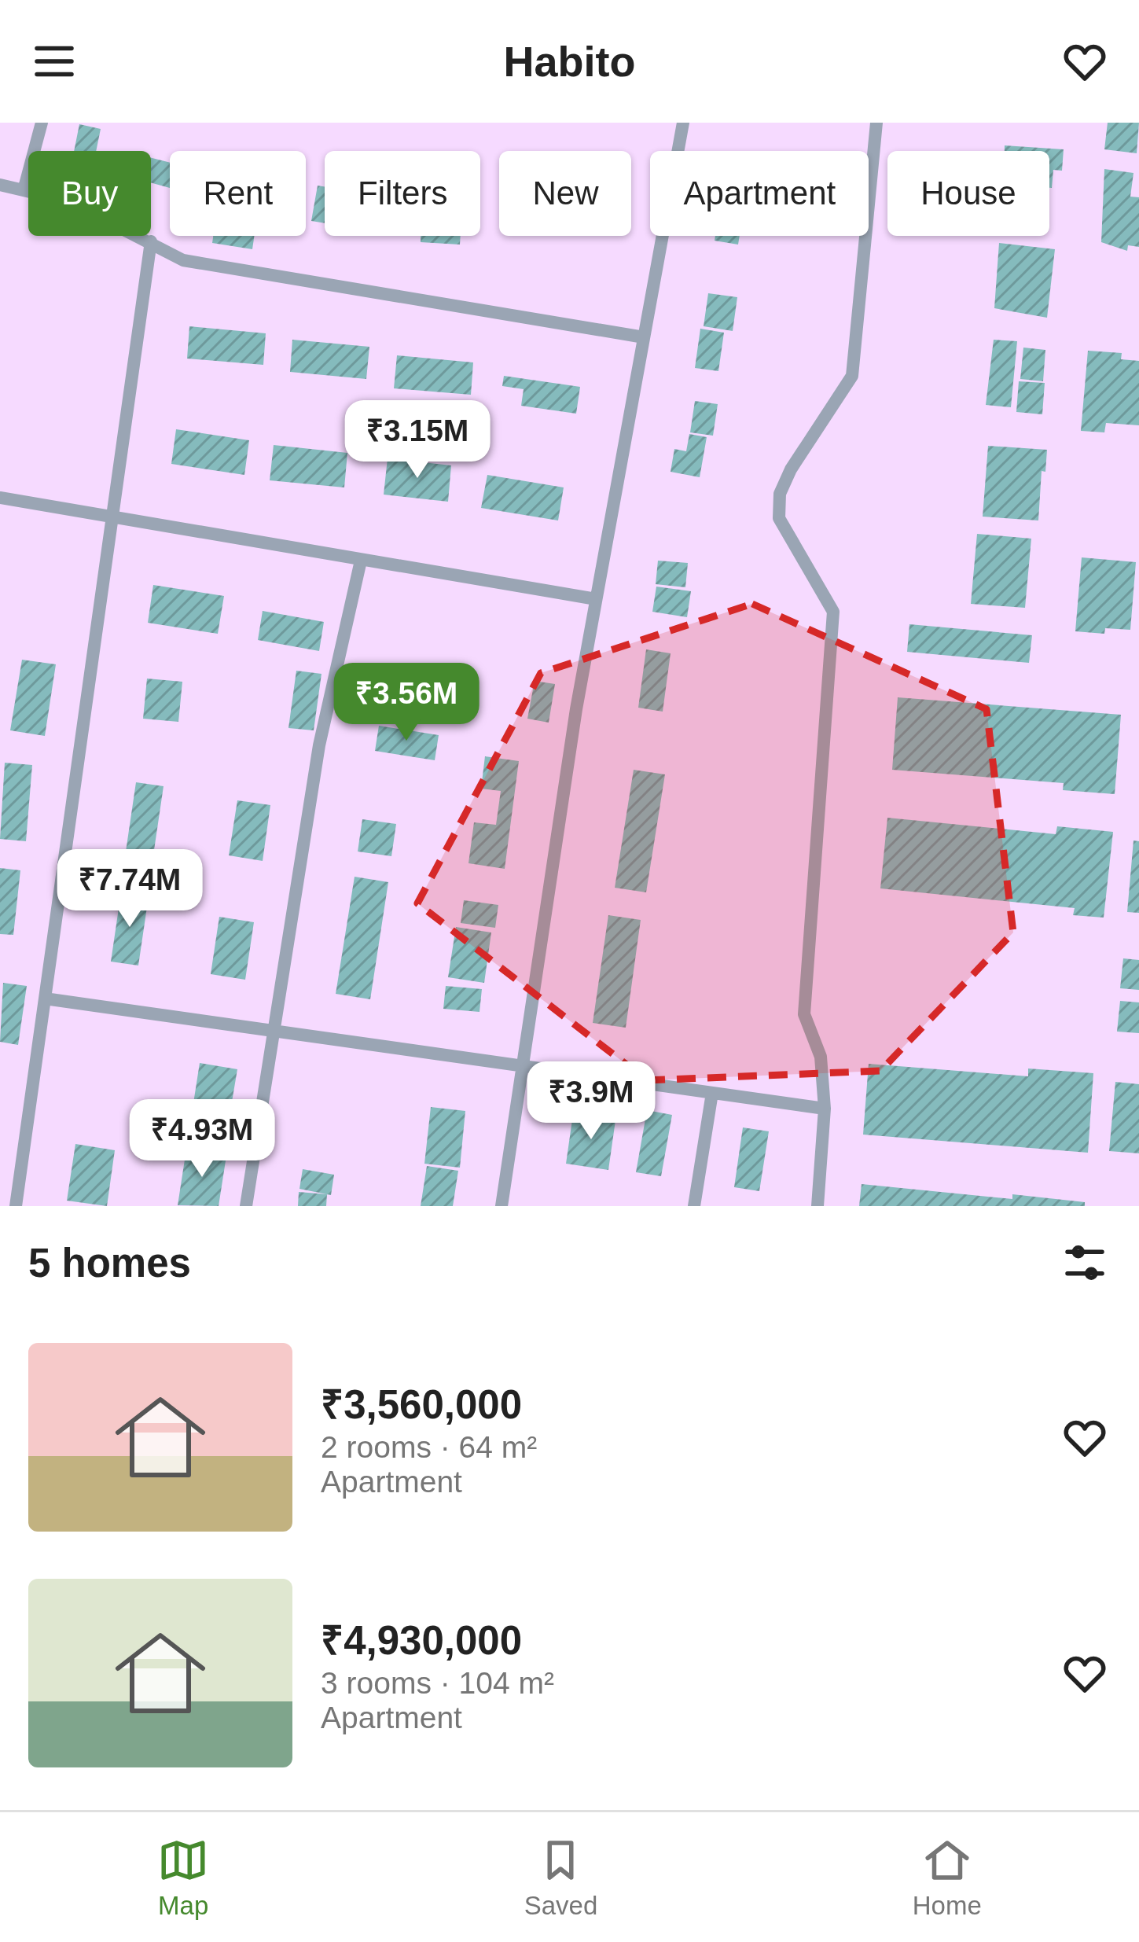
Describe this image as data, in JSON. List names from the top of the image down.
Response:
{
  "page": {
    "header": "Habito",
    "chip": [
      "Buy",
      "Rent",
      "Filters",
      "New",
      "Apartment",
      "House"
    ],
    "price": [
      "₹3.15M",
      "₹3.56M",
      "₹7.74M",
      "₹3.9M",
      "₹4.93M"
    ],
    "heading": "5 homes",
    "list": [
      {
        "name": "₹3,560,000",
        "note": "2 rooms · 64 m² · Apartment"
      },
      {
        "name": "₹4,930,000",
        "note": "3 rooms · 104 m² · Apartment"
      }
    ],
    "tabs": ["Map", "Saved", "Home"]
  }
}
